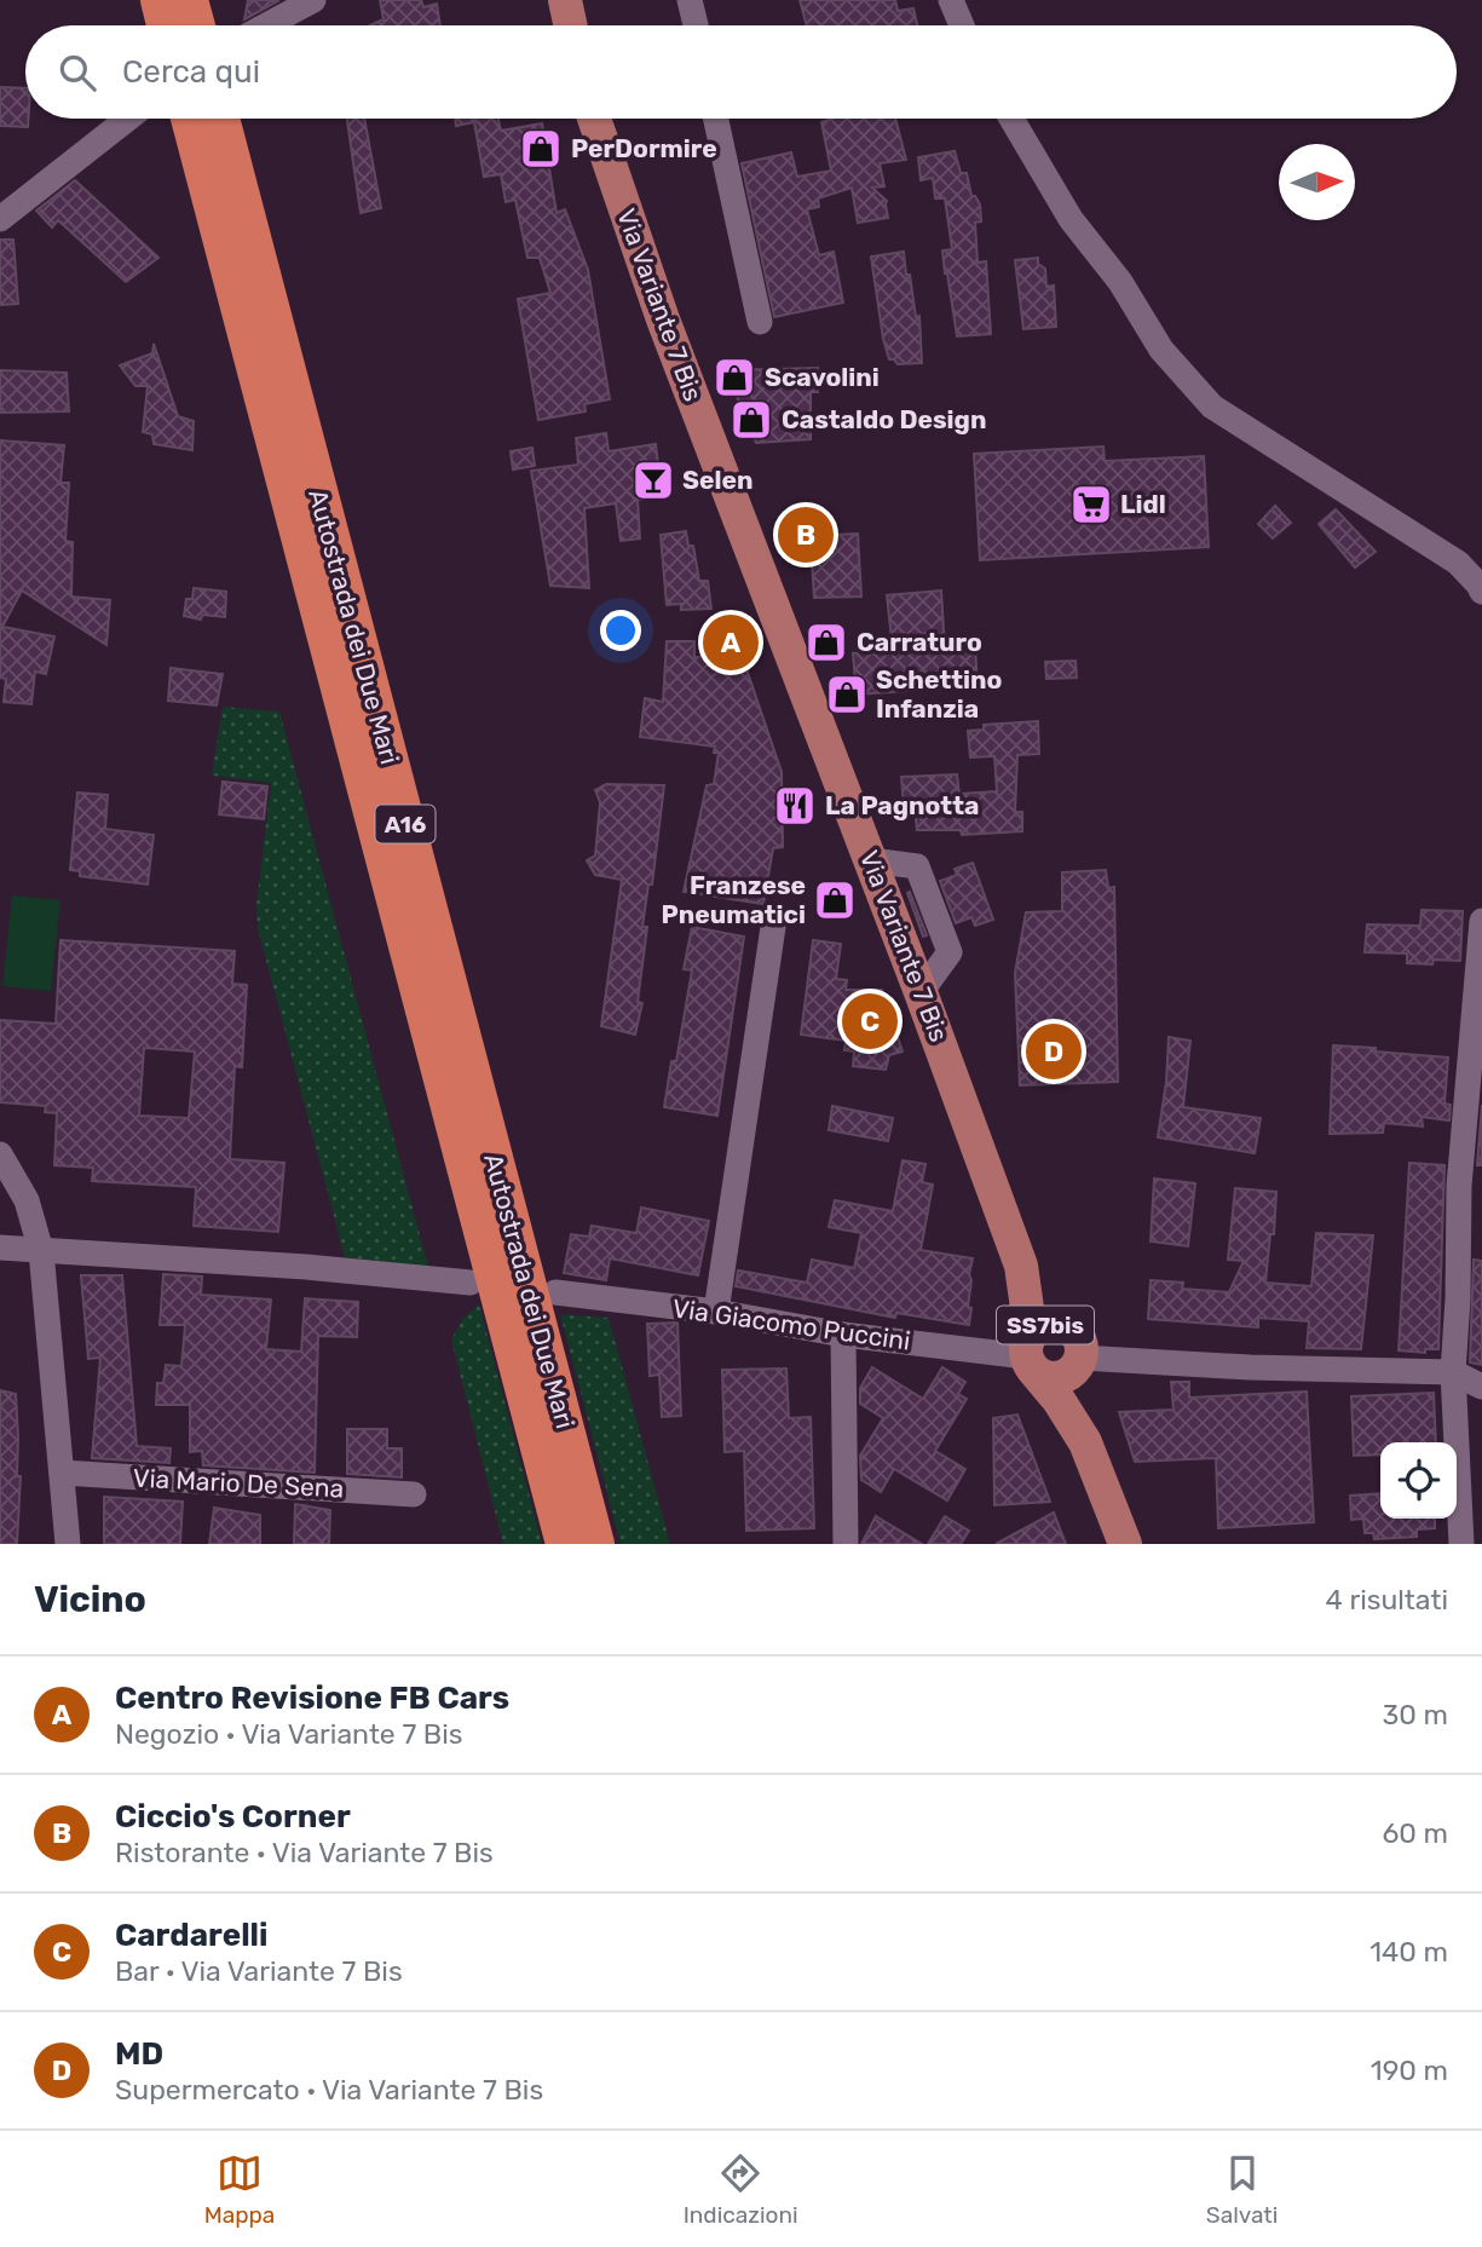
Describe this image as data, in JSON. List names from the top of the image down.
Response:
{
  "streets": {
    "highway": ["Autostrada dei Due Mari", "A16"],
    "main road": ["Via Variante 7 Bis", "SS7bis"],
    "street": ["Via Giacomo Puccini", "Via Mario De Sena"]
  },
  "crossings": [
    ["Via Variante 7 Bis", "Via Giacomo Puccini"],
    ["Via Variante 7 Bis", "SS7bis"],
    ["Via Giacomo Puccini", "SS7bis"]
  ],
  "places": {
    "shop": [
      "PerDormire",
      "Scavolini",
      "Castaldo Design",
      "Carraturo",
      "Schettino Infanzia",
      "Franzese Pneumatici"
    ],
    "bar": ["Selen"],
    "supermarket": ["Lidl"],
    "restaurant": ["La Pagnotta"]
  },
  "north": "right",
  "page": {
    "search": "Cerca qui",
    "pins": [
      "B",
      "A",
      "C",
      "D"
    ],
    "heading": ["Vicino", "4 risultati"],
    "list": [
      {
        "mark": "A",
        "name": "Centro Revisione FB Cars",
        "note": "Negozio · Via Variante 7 Bis",
        "value": "30 m"
      },
      {
        "mark": "B",
        "name": "Ciccio's Corner",
        "note": "Ristorante · Via Variante 7 Bis",
        "value": "60 m"
      },
      {
        "mark": "C",
        "name": "Cardarelli",
        "note": "Bar · Via Variante 7 Bis",
        "value": "140 m"
      },
      {
        "mark": "D",
        "name": "MD",
        "note": "Supermercato · Via Variante 7 Bis",
        "value": "190 m"
      }
    ],
    "nav": ["Mappa", "Indicazioni", "Salvati"]
  }
}
